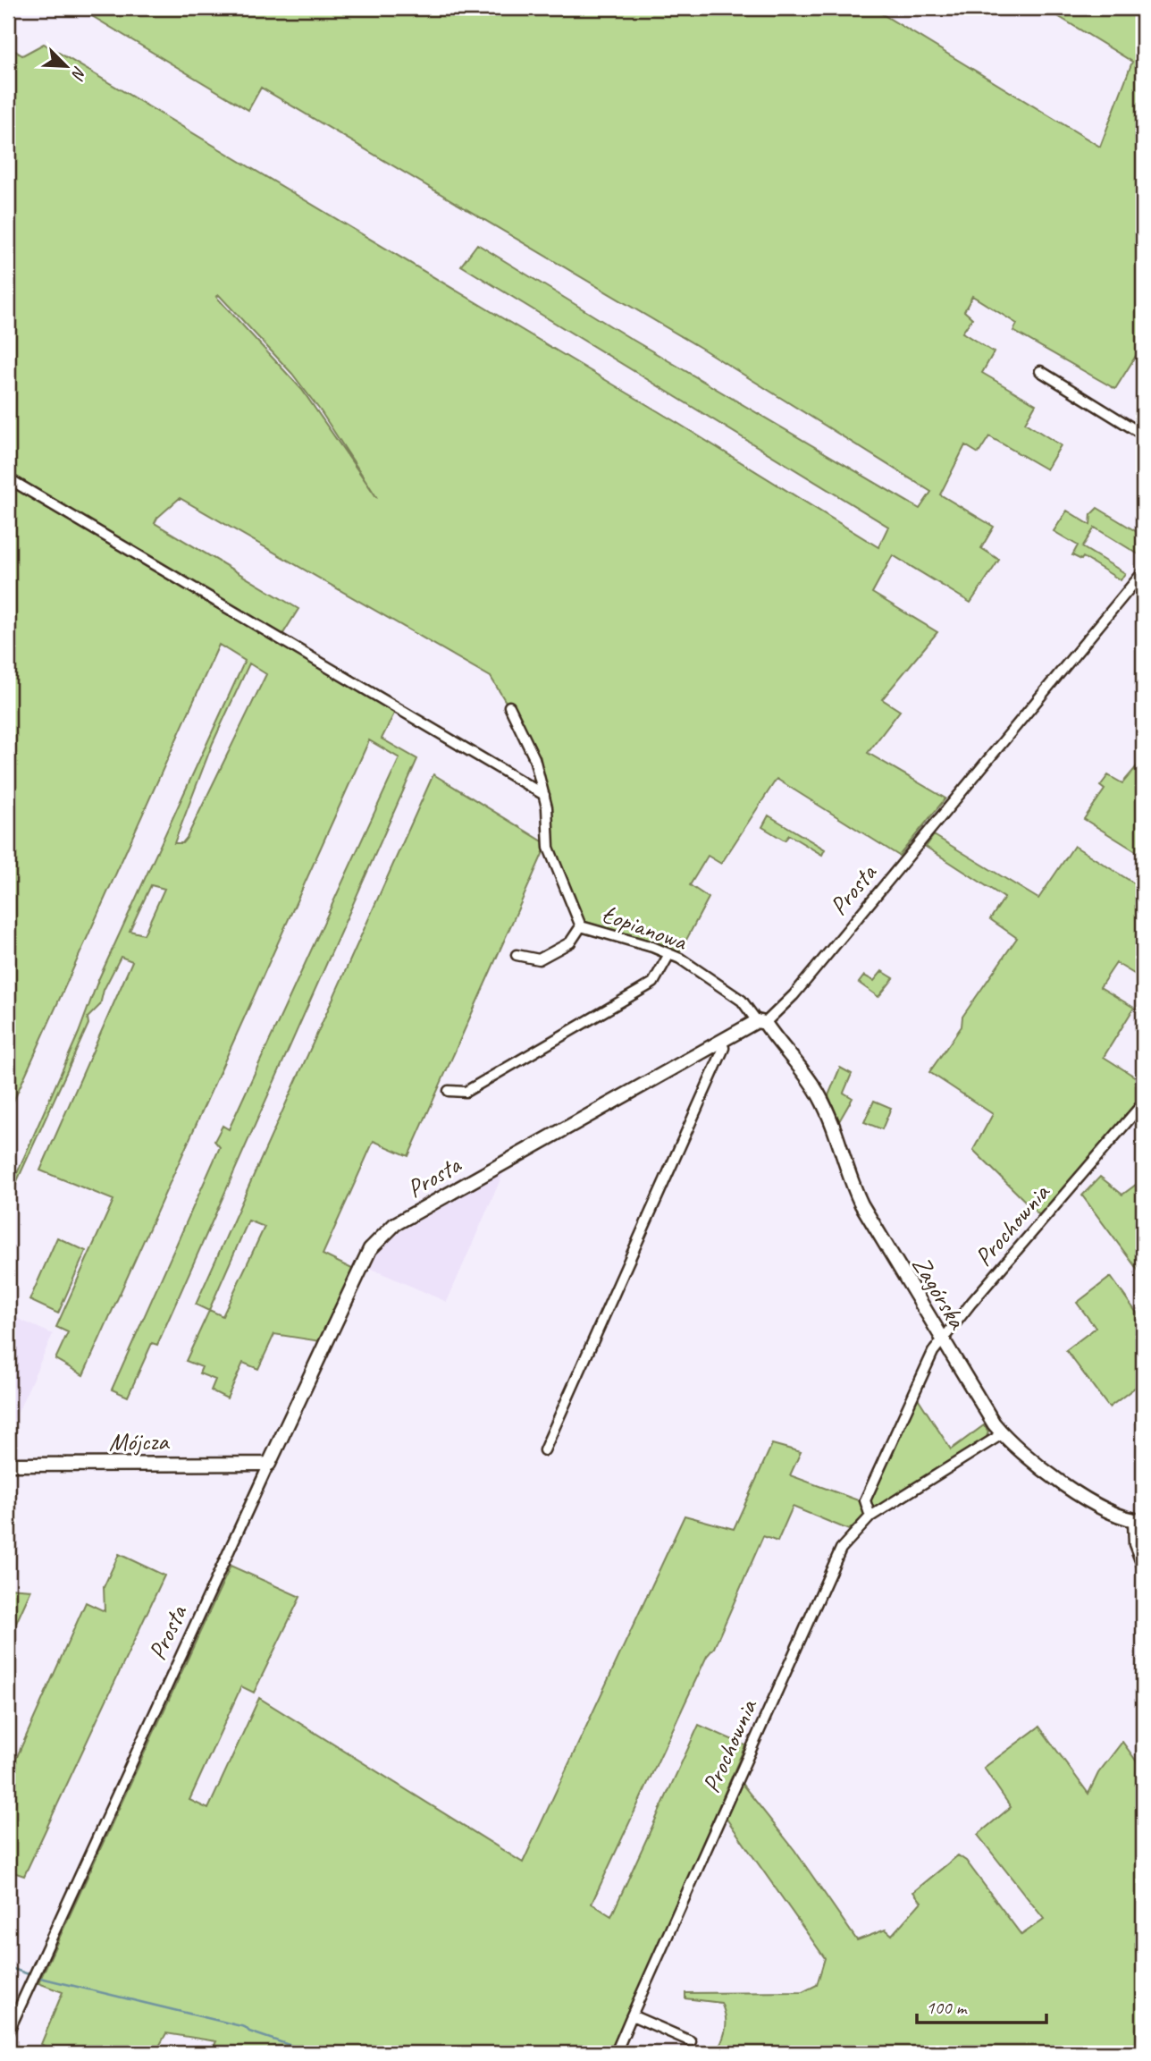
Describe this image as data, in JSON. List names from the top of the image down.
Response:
{
  "streets": {
    "street": [
      "Prosta",
      "Łopianowa",
      "Prochownia",
      "Zagórska",
      "Mójcza"
    ]
  },
  "crossings": [
    ["Prosta", "Łopianowa"],
    ["Prosta", "Zagórska"],
    ["Prosta", "Mójcza"],
    ["Łopianowa", "Zagórska"],
    ["Prochownia", "Zagórska"]
  ],
  "scale_bar": "100 m",
  "north": "bottom right"
}
